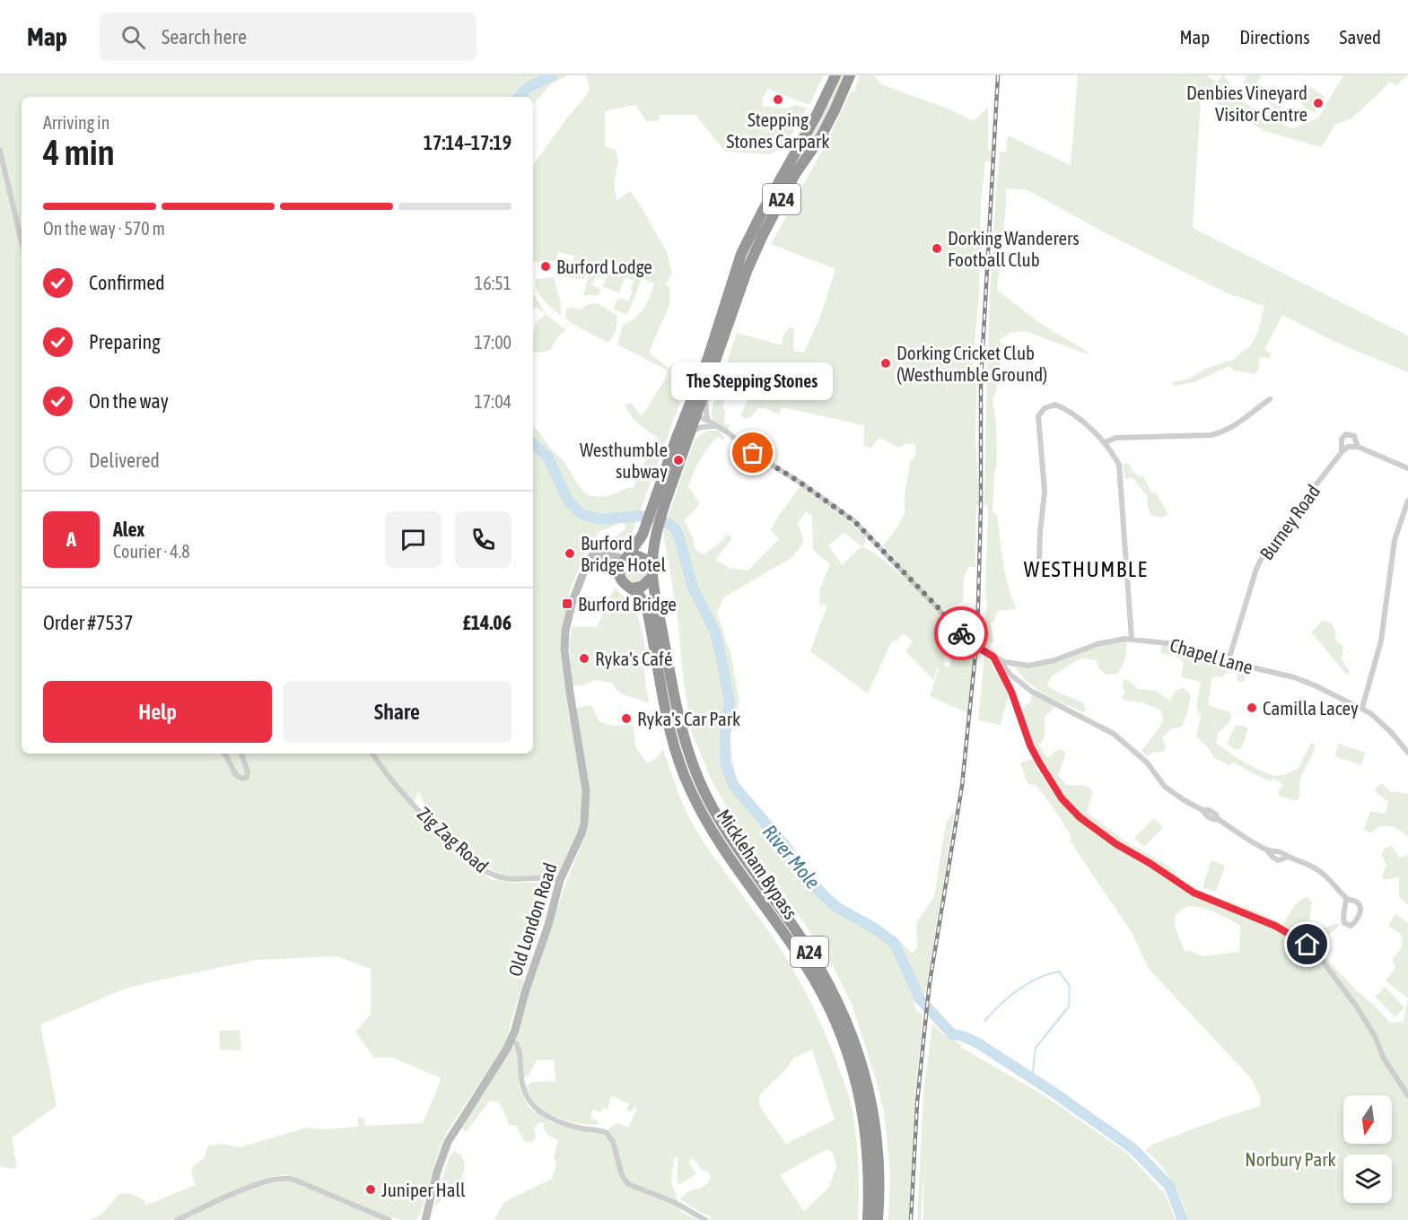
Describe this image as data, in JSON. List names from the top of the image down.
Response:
{
  "streets": {
    "highway": ["A24", "Mickleham Bypass"],
    "main road": ["Old London Road"],
    "street": ["Burney Road", "Chapel Lane", "Zig Zag Road"]
  },
  "crossings": [
    ["A24", "Chapel Lane"],
    ["A24", "Mickleham Bypass"],
    ["Burney Road", "Chapel Lane"],
    ["Zig Zag Road", "Old London Road"]
  ],
  "districts": ["WESTHUMBLE"],
  "water": ["River Mole"],
  "parks": ["Norbury Park"],
  "places": {
    "other": [
      "Stepping Stones Carpark",
      "Denbies Vineyard Visitor Centre",
      "Dorking Wanderers Football Club",
      "Burford Lodge",
      "Dorking Cricket Club (Westhumble Ground)",
      "The Stepping Stones",
      "Westhumble subway",
      "Burford Bridge Hotel",
      "Ryka's Café",
      "Camilla Lacey",
      "Ryka's Car Park",
      "Juniper Hall"
    ],
    "transit": ["Burford Bridge"]
  },
  "north": "bottom",
  "page": {
    "header": "Map",
    "search": "Search here",
    "nav": ["Map", "Directions", "Saved"],
    "heading": ["4 min", "Arriving in", "17:14–17:19"],
    "panel": [
      "Alex",
      "Courier · 4.8",
      "Order #7537",
      "£14.06"
    ],
    "bar": "On the way · 570 m",
    "list": [
      ["Confirmed", "16:51"],
      ["Preparing", "17:00"],
      ["On the way", "17:04"],
      "Delivered"
    ],
    "bubble": "The Stepping Stones",
    "round": "A",
    "buttons": ["Help", "Share"]
  }
}
